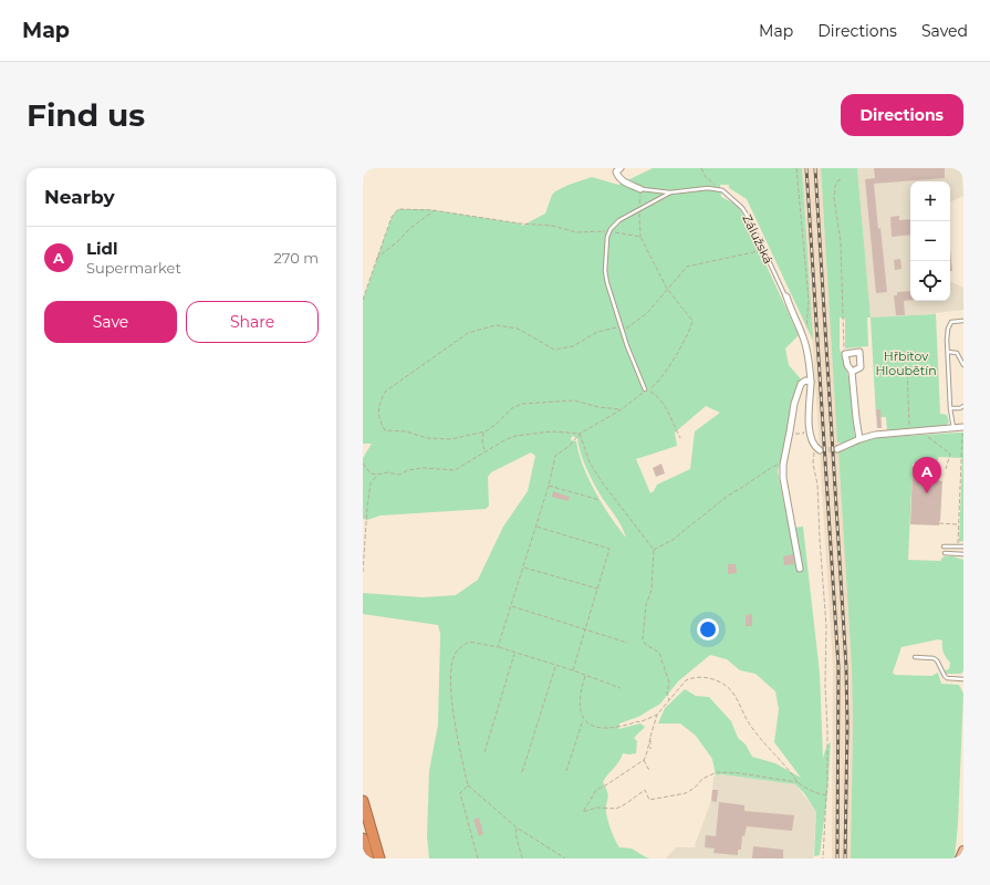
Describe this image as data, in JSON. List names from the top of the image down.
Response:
{
  "streets": {
    "street": ["Zálužská"]
  },
  "parks": ["Hřbitov Hloubětín"],
  "page": {
    "header": "Map",
    "nav": ["Map", "Directions", "Saved"],
    "buttons": [
      "Directions",
      ["Save", "Share"]
    ],
    "title": "Find us",
    "heading": "Nearby",
    "map_buttons": ["+", "−"],
    "list": [
      {
        "mark": "A",
        "name": "Lidl",
        "note": "Supermarket",
        "value": "270 m"
      }
    ],
    "pins": "A"
  }
}
